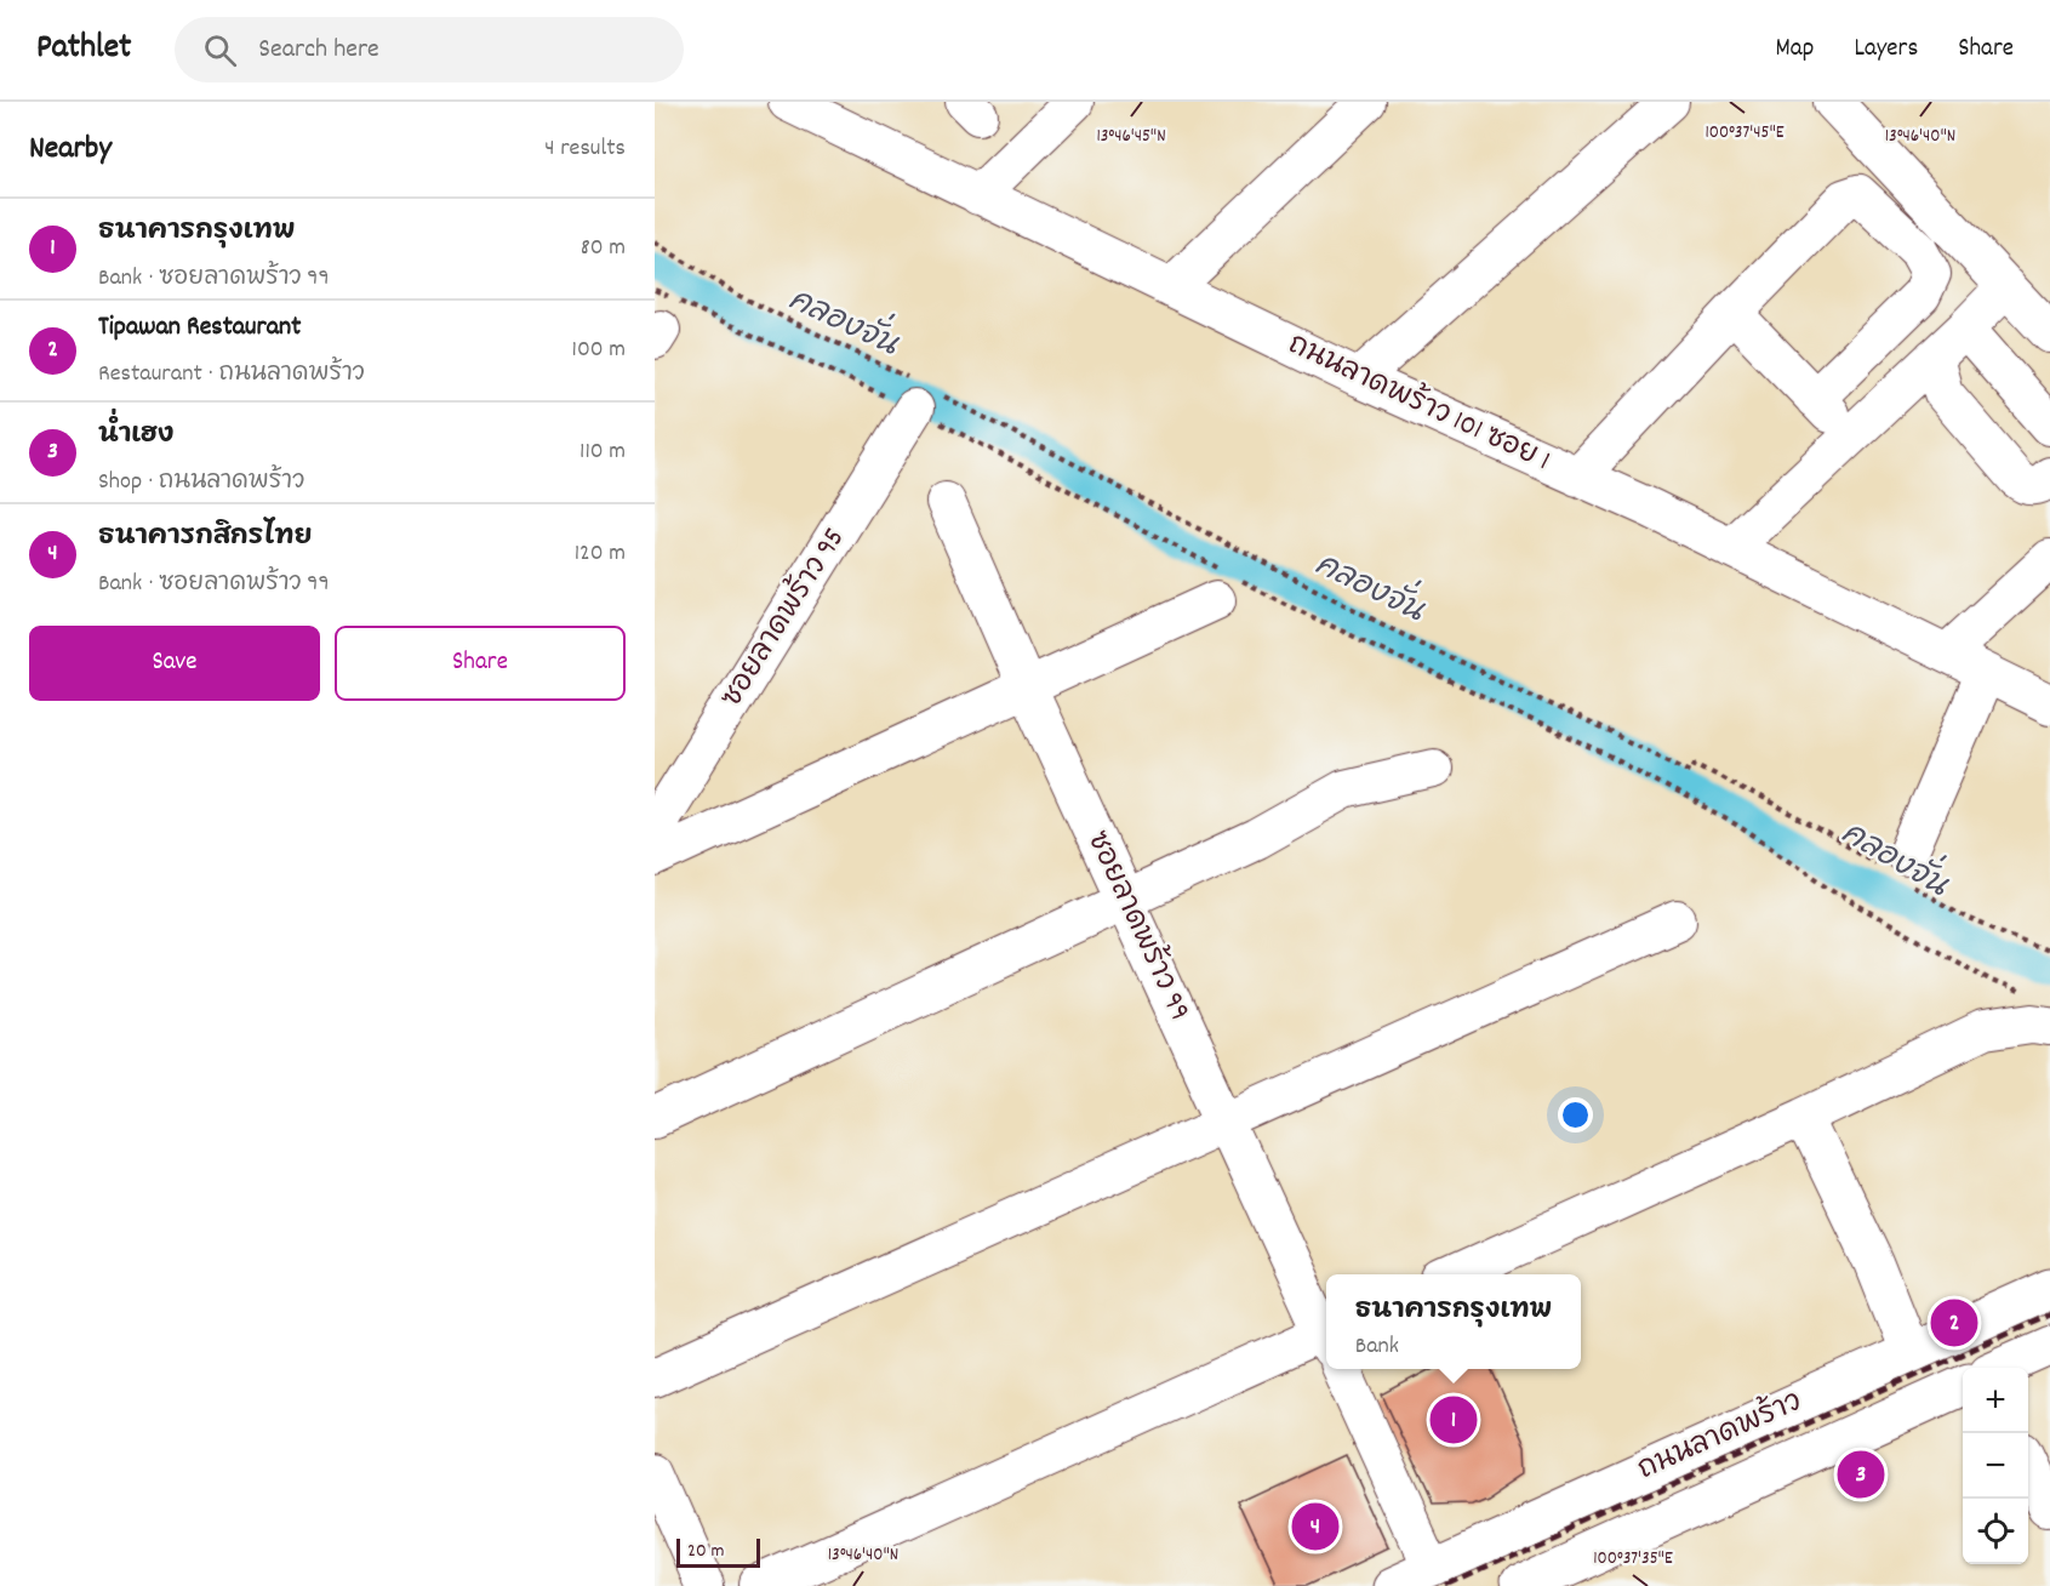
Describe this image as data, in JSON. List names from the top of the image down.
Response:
{
  "streets": {
    "main road": ["ถนนลาดพร้าว"],
    "street": ["ถนนลาดพร้าว 101 ซอย 1", "ซอยลาดพร้าว 95", "ซอยลาดพร้าว 99"]
  },
  "crossings": [
    ["ซอยลาดพร้าว 99", "ถนนลาดพร้าว"]
  ],
  "water": ["คลองจั่น"],
  "scale_bar": "20 m",
  "page": {
    "header": "Pathlet",
    "search": "Search here",
    "nav": ["Map", "Layers", "Share"],
    "heading": ["Nearby", "4 results"],
    "list": [
      {
        "mark": "1",
        "name": "ธนาคารกรุงเทพ",
        "note": "Bank · ซอยลาดพร้าว 99",
        "value": "80 m"
      },
      {
        "mark": "2",
        "name": "Tipawan Restaurant",
        "note": "Restaurant · ถนนลาดพร้าว",
        "value": "100 m"
      },
      {
        "mark": "3",
        "name": "น่ำเฮง",
        "note": "Shop · ถนนลาดพร้าว",
        "value": "110 m"
      },
      {
        "mark": "4",
        "name": "ธนาคารกสิกรไทย",
        "note": "Bank · ซอยลาดพร้าว 99",
        "value": "120 m"
      }
    ],
    "buttons": ["Save", "Share"],
    "popup": ["ธนาคารกรุงเทพ", "Bank"],
    "pins": [
      "2",
      "1",
      "3",
      "4"
    ],
    "map_buttons": ["+", "−"],
    "scale": "20 m"
  },
  "coordinates": [
    "100°37'45\"E",
    "13°46'45\"N",
    "13°46'40\"N",
    "100°37'35\"E"
  ]
}
